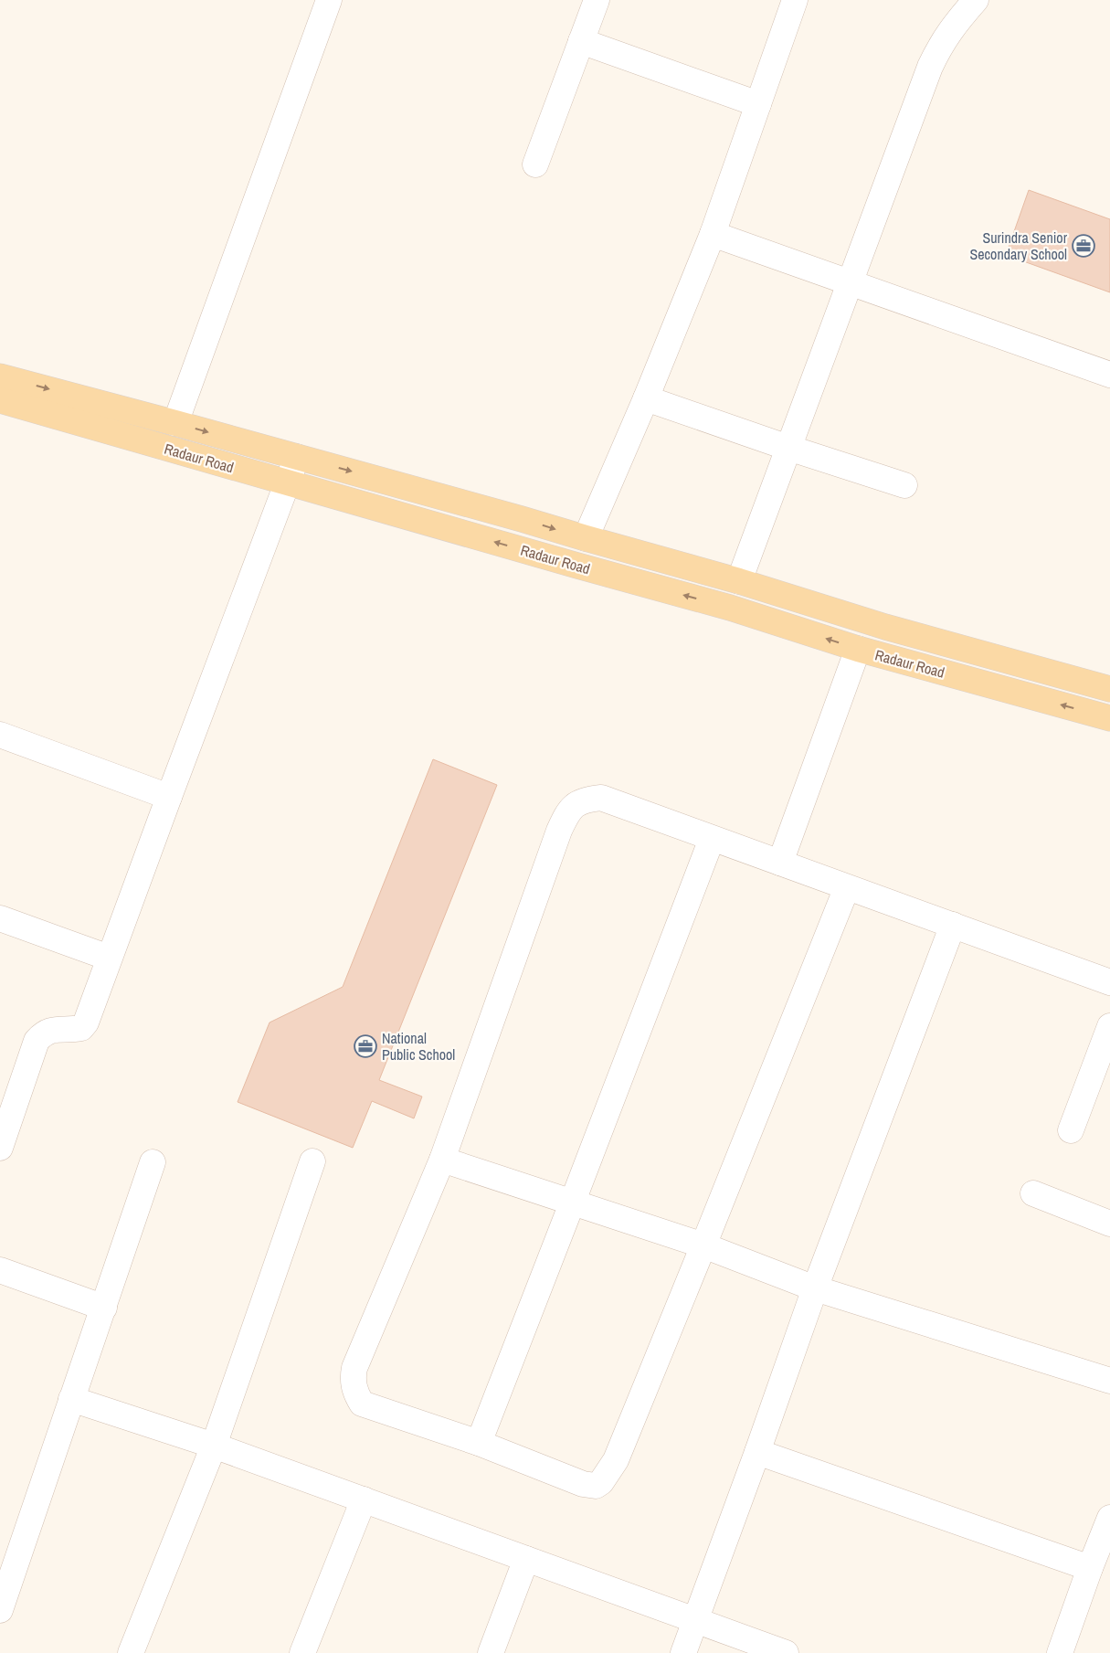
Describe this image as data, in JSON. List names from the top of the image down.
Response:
{
  "streets": {
    "main road": ["Radaur Road"]
  },
  "places": {
    "office": ["Surindra Senior Secondary School", "National Public School"]
  }
}
